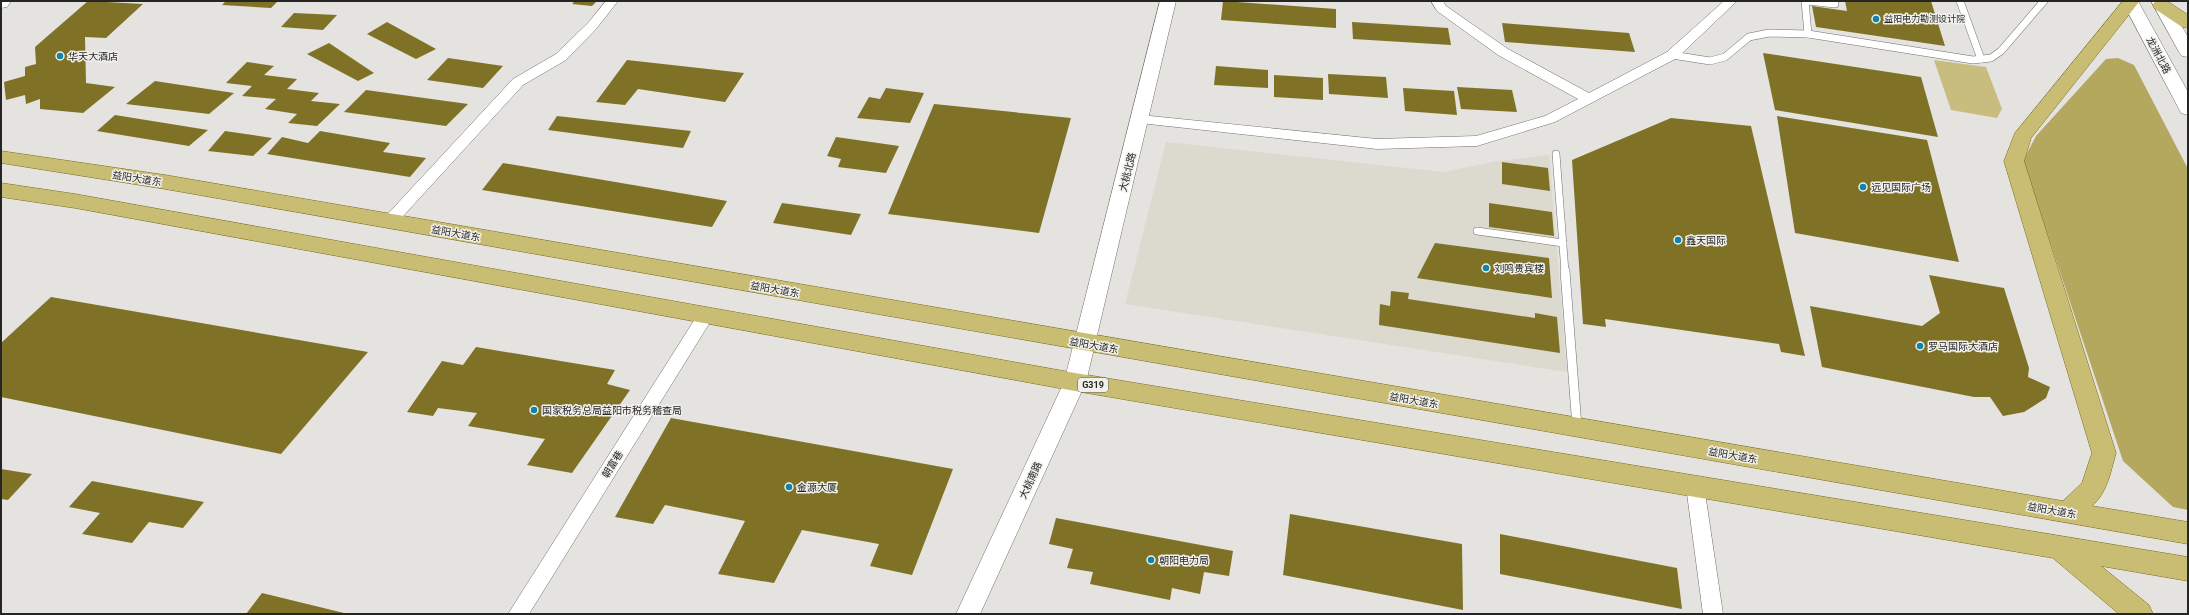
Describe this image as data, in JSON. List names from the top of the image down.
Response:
{
  "streets": {
    "main road": ["龙洲北路", "益阳大道东", "G319"],
    "street": ["大桃北路", "朝富巷", "大桃南路"]
  },
  "crossings": [
    ["大桃北路", "益阳大道东"],
    ["大桃北路", "大桃南路"],
    ["益阳大道东", "大桃南路"],
    ["G319", "朝富巷"],
    ["G319", "大桃南路"]
  ],
  "places": [
    "益阳电力勘测设计院",
    "华天大酒店",
    "远见国际广场",
    "鑫天国际",
    "刘鸣贵宾楼",
    "罗马国际大酒店",
    "国家税务总局益阳市税务稽查局",
    "金源大厦",
    "朝阳电力局"
  ]
}
